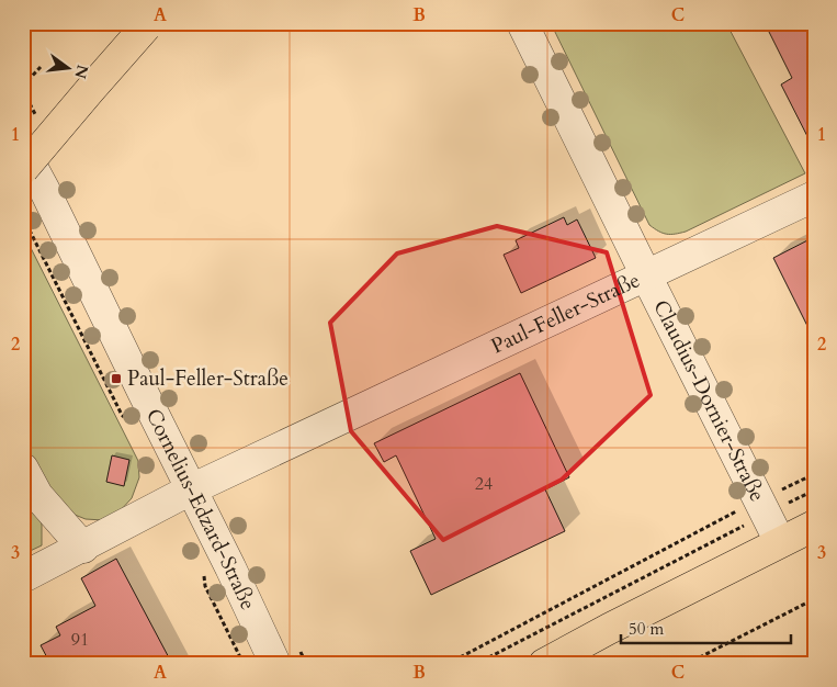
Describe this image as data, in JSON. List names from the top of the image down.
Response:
{
  "streets": {
    "street": ["Paul-Feller-Straße", "Claudius-Dornier-Straße", "Cornelius-Edzard-Straße"]
  },
  "crossings": [
    ["Paul-Feller-Straße", "Claudius-Dornier-Straße"],
    ["Paul-Feller-Straße", "Cornelius-Edzard-Straße"]
  ],
  "places": {
    "transit": ["Paul-Feller-Straße"]
  },
  "house_numbers": ["24", "91"],
  "scale_bar": "50 m",
  "north": "right",
  "grid": {
    "columns": ["A", "B", "C"],
    "rows": ["1", "2", "3"]
  }
}
